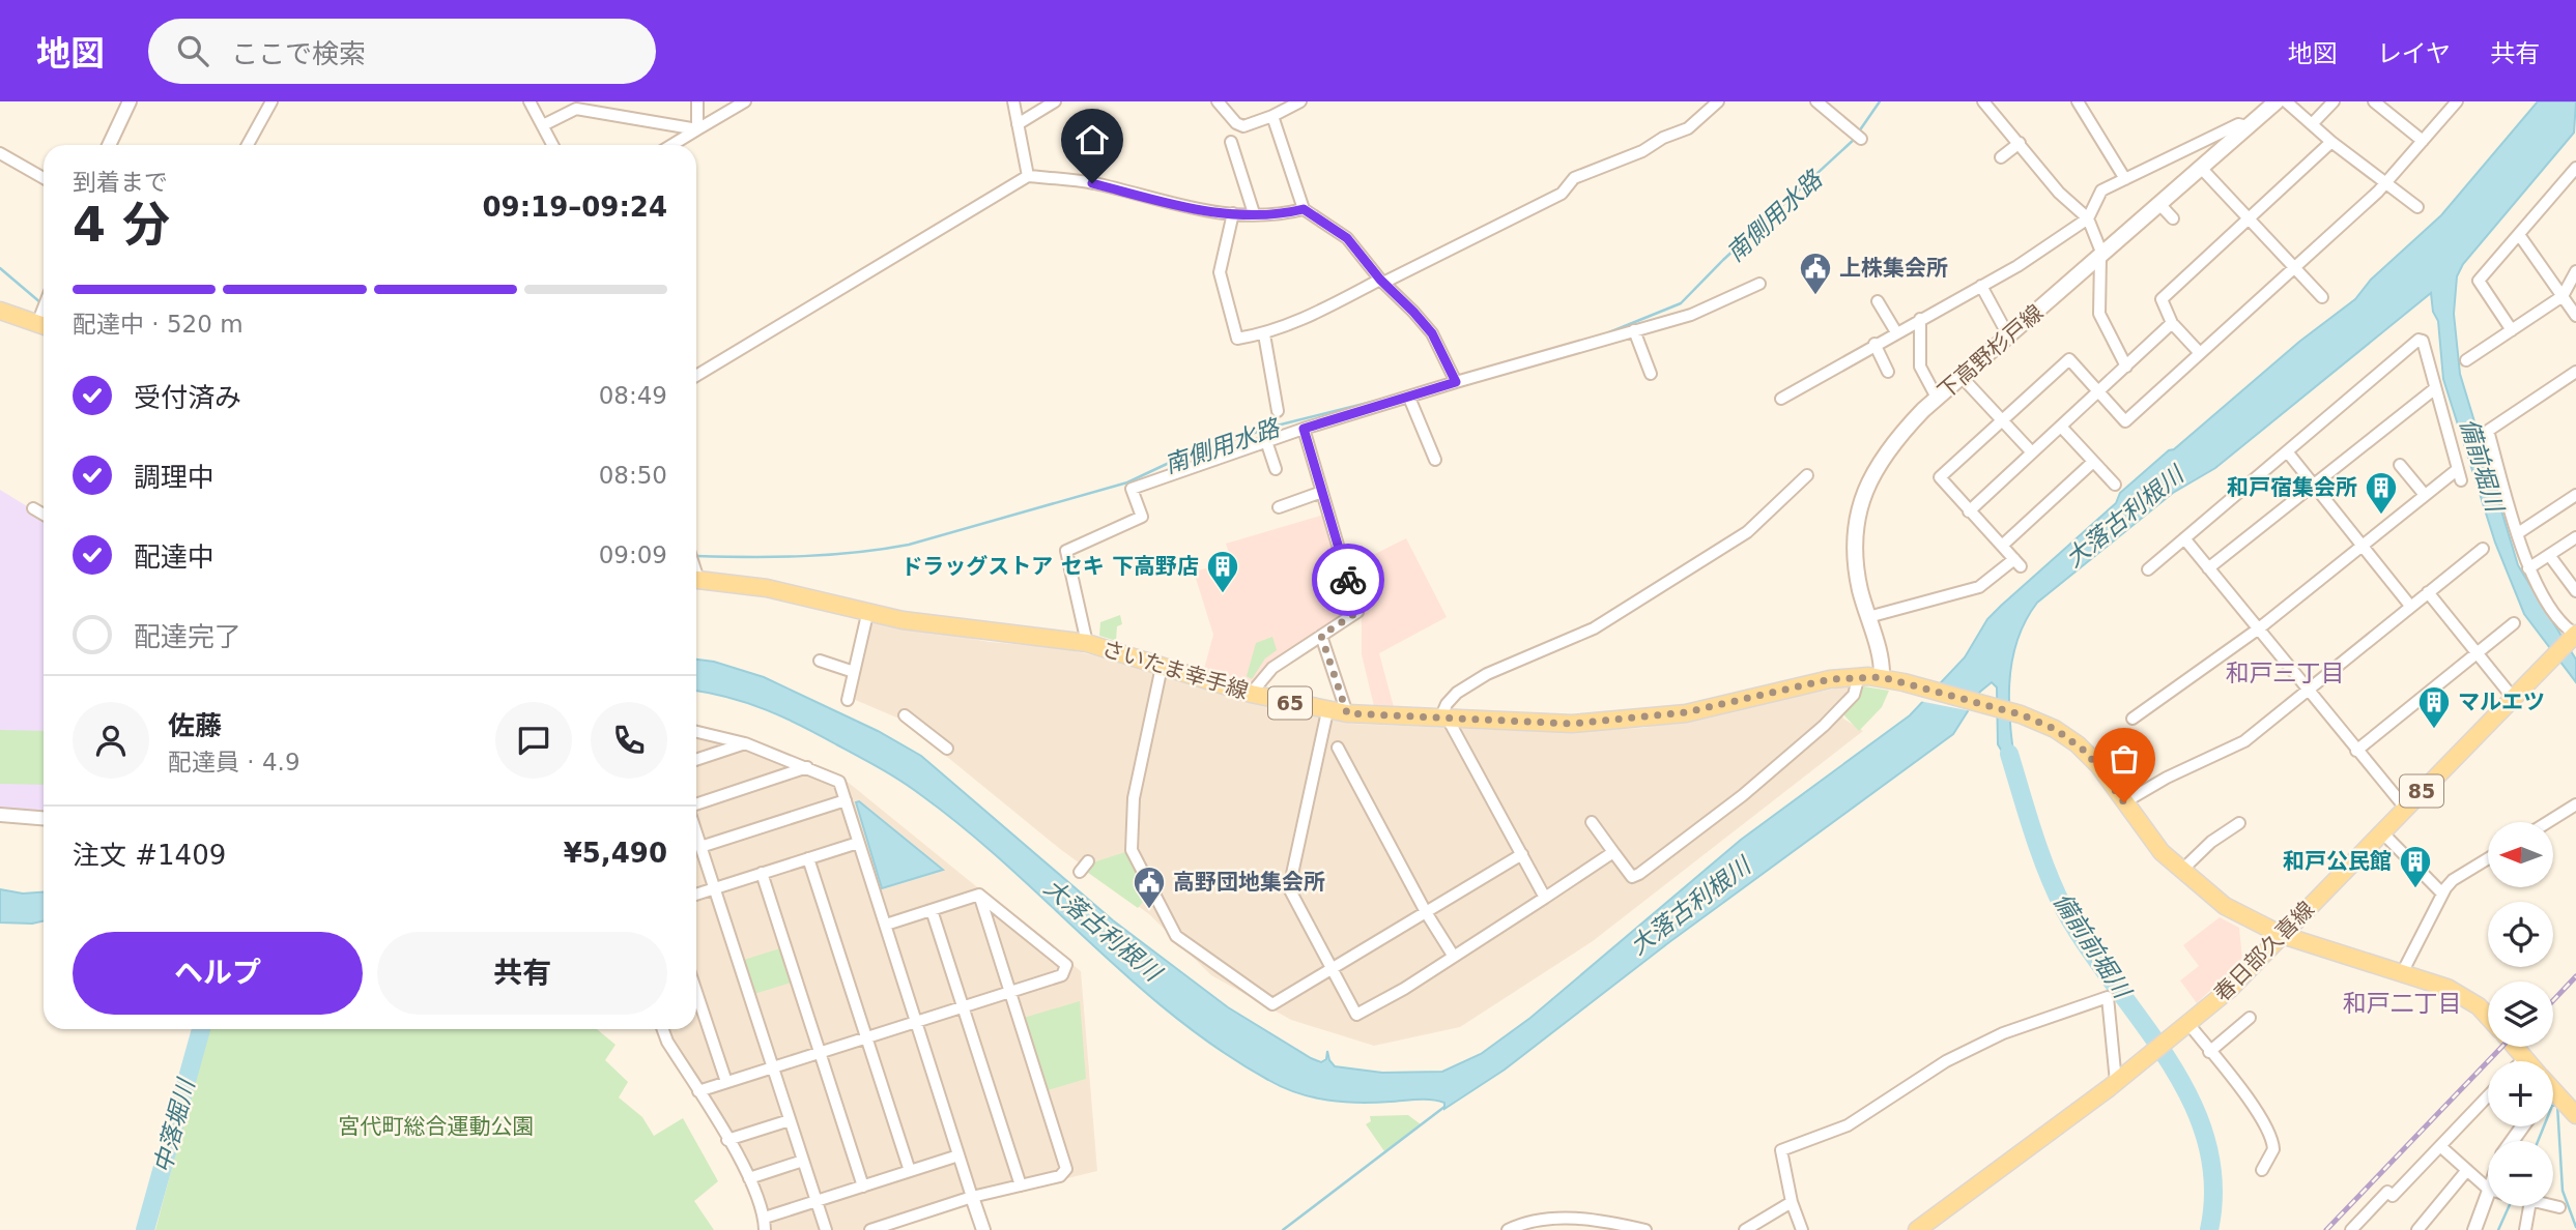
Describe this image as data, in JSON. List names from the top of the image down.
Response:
{
  "streets": {
    "main road": [
      "下高野杉戸線",
      "さいたま幸手線",
      "65",
      "85",
      "春日部久喜線"
    ]
  },
  "crossings": [
    ["下高野杉戸線", "さいたま幸手線"],
    ["さいたま幸手線", "春日部久喜線"]
  ],
  "districts": ["和戸三丁目", "和戸二丁目"],
  "water": [
    "南側用水路",
    "備前堀川",
    "大落古利根川",
    "備前前堀川",
    "中落堀川"
  ],
  "parks": ["宮代町総合運動公園"],
  "places": {
    "public building": ["上株集会所", "高野団地集会所"],
    "building": [
      "和戸宿集会所",
      "ドラッグストア セキ 下高野店",
      "マルエツ",
      "和戸公民館"
    ]
  },
  "north": "left",
  "page": {
    "header": "地図",
    "search": "ここで検索",
    "nav": ["地図", "レイヤ", "共有"],
    "heading": ["4 分", "到着まで", "09:19–09:24"],
    "panel": [
      "佐藤",
      "配達員 · 4.9",
      "注文 #1409",
      "¥5,490"
    ],
    "bar": "配達中 · 520 m",
    "list": [
      ["受付済み", "08:49"],
      ["調理中", "08:50"],
      ["配達中", "09:09"],
      "配達完了"
    ],
    "map_buttons": ["+", "−"],
    "buttons": ["ヘルプ", "共有"]
  }
}
